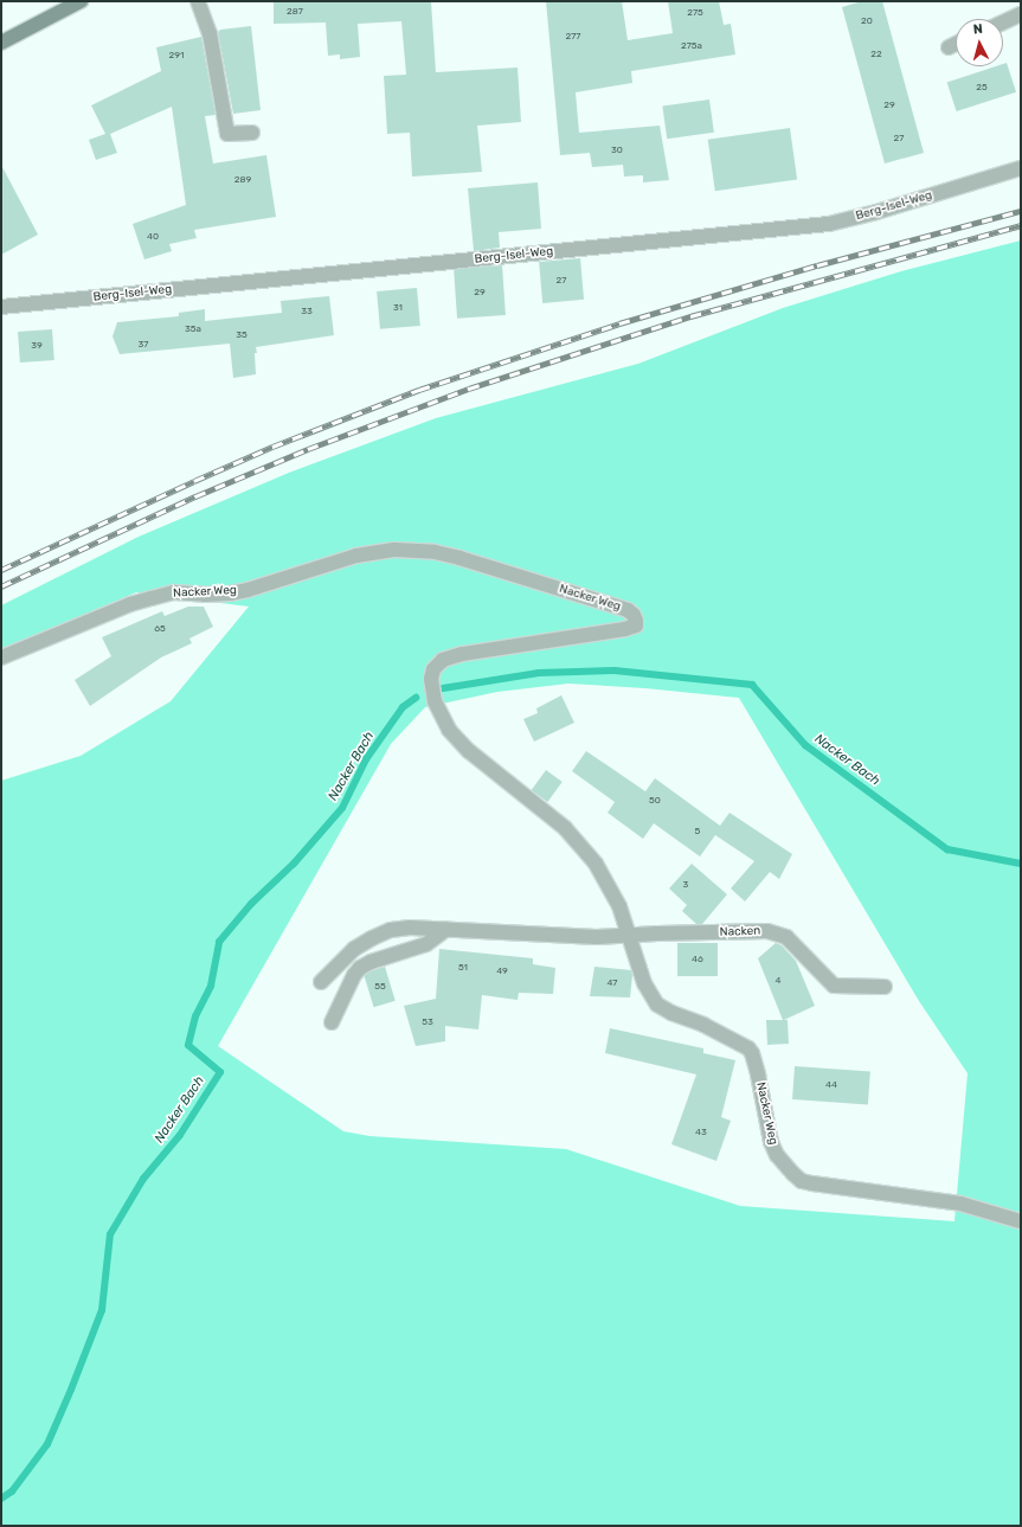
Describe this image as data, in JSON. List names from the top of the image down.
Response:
{
  "streets": {
    "street": ["Berg-Isel-Weg", "Nacker Weg", "Nacken"]
  },
  "crossings": [
    ["Nacker Weg", "Nacken"]
  ],
  "water": ["Nacker Bach"],
  "house_numbers": [
    "287",
    "275",
    "20",
    "277",
    "275a",
    "22",
    "291",
    "25",
    "29",
    "27",
    "30",
    "289",
    "40",
    "27",
    "29",
    "31",
    "33",
    "35a",
    "35",
    "37",
    "39",
    "65",
    "50",
    "5",
    "3",
    "46",
    "51",
    "49",
    "4",
    "47",
    "55",
    "53",
    "44",
    "43"
  ],
  "north": "top"
}
